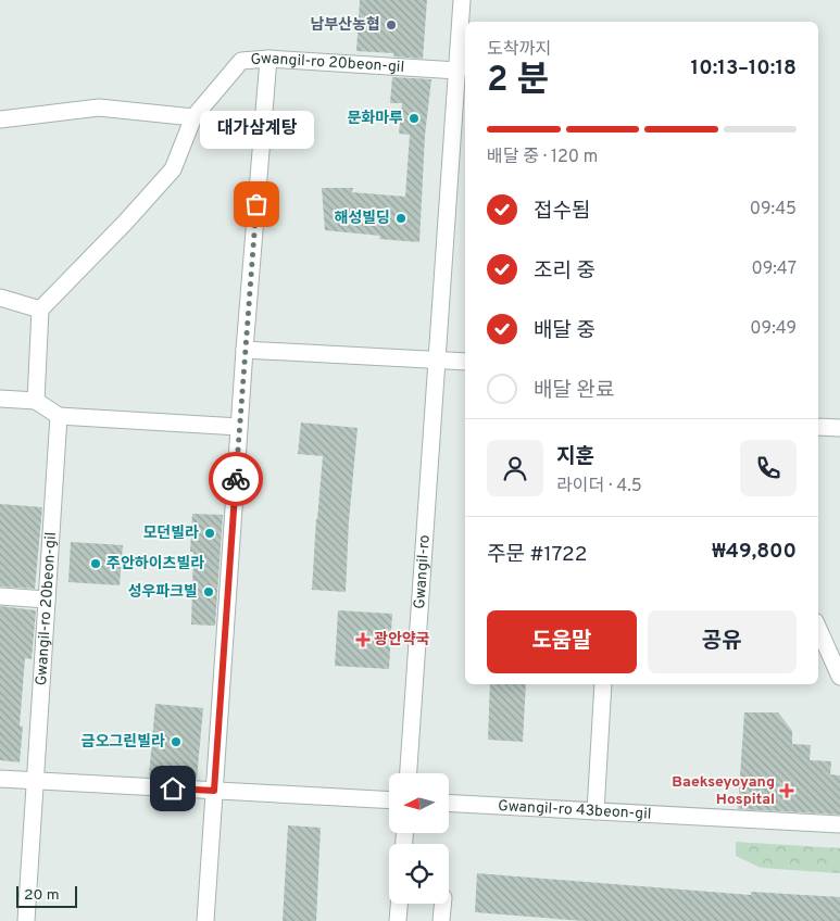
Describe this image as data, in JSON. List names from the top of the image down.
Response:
{
  "streets": {
    "street": ["Gwangil-ro 20beon-gil", "Gwangil-ro", "Gwangil-ro 43beon-gil"]
  },
  "crossings": [
    ["Gwangil-ro 20beon-gil", "Gwangil-ro"]
  ],
  "places": {
    "other": [
      "남부산농협",
      "문화마루",
      "대가삼계탕",
      "해성빌딩",
      "모던빌라",
      "주안하이츠빌라",
      "성우파크빌",
      "금오그린빌라"
    ],
    "health": ["광안약국", "Baekseyoyang Hospital"]
  },
  "scale_bar": "20 m",
  "north": "left",
  "page": {
    "heading": ["2 분", "도착까지", "10:13–10:18"],
    "panel": [
      "지훈",
      "라이더 · 4.5",
      "주문 #1722",
      "₩49,800"
    ],
    "bubble": "대가삼계탕",
    "bar": "배달 중 · 120 m",
    "list": [
      ["접수됨", "09:45"],
      ["조리 중", "09:47"],
      ["배달 중", "09:49"],
      "배달 완료"
    ],
    "buttons": ["도움말", "공유"],
    "scale": "20 m"
  }
}
